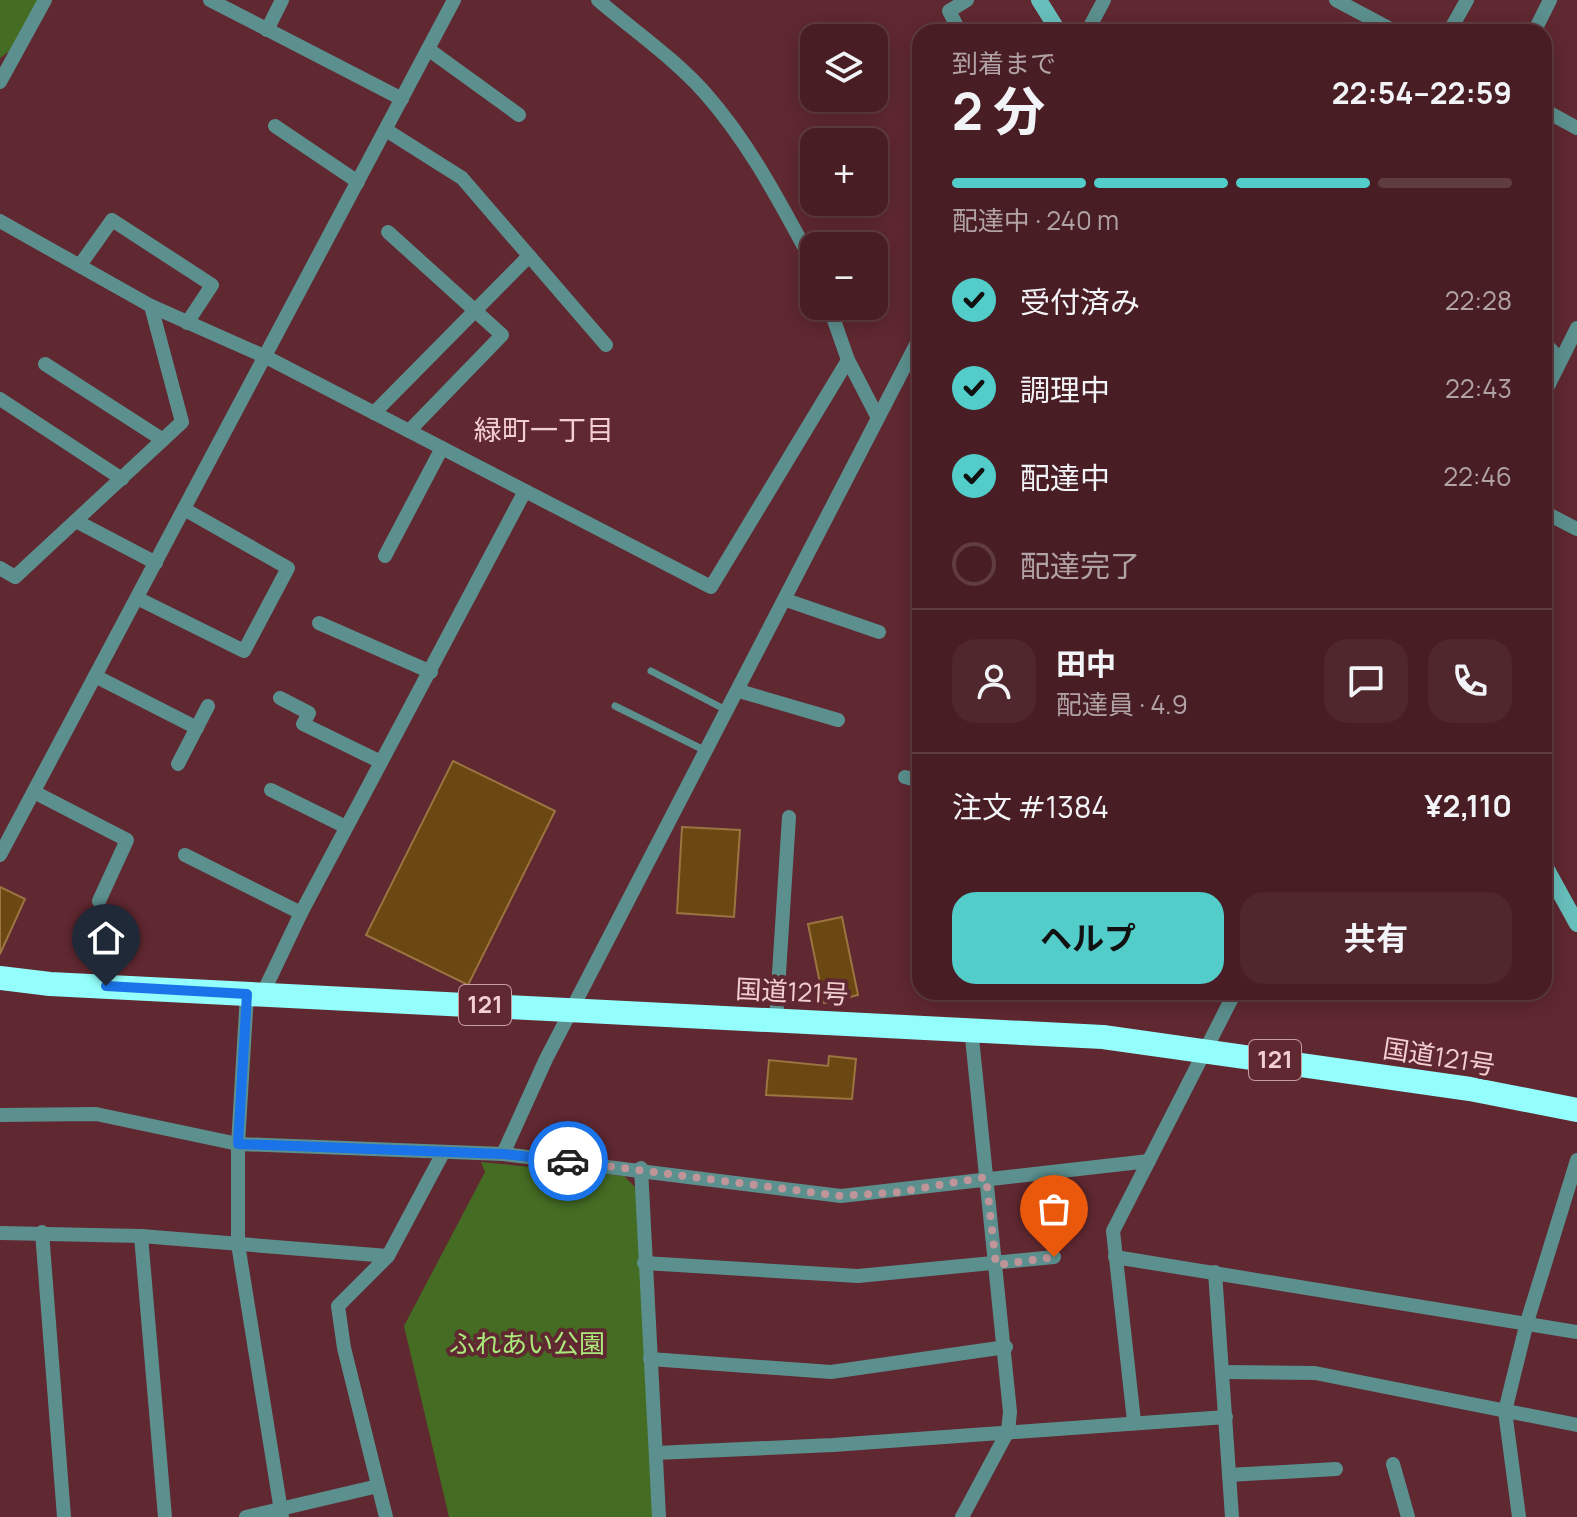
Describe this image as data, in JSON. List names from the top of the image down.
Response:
{
  "streets": {
    "highway": ["国道121号", "121"]
  },
  "districts": ["緑町一丁目"],
  "parks": ["ふれあい公園"],
  "page": {
    "map_buttons": ["+", "−"],
    "heading": ["2 分", "到着まで", "22:54–22:59"],
    "panel": [
      "田中",
      "配達員 · 4.9",
      "注文 #1384",
      "¥2,110"
    ],
    "bar": "配達中 · 240 m",
    "list": [
      ["受付済み", "22:28"],
      ["調理中", "22:43"],
      ["配達中", "22:46"],
      "配達完了"
    ],
    "buttons": ["ヘルプ", "共有"]
  }
}
